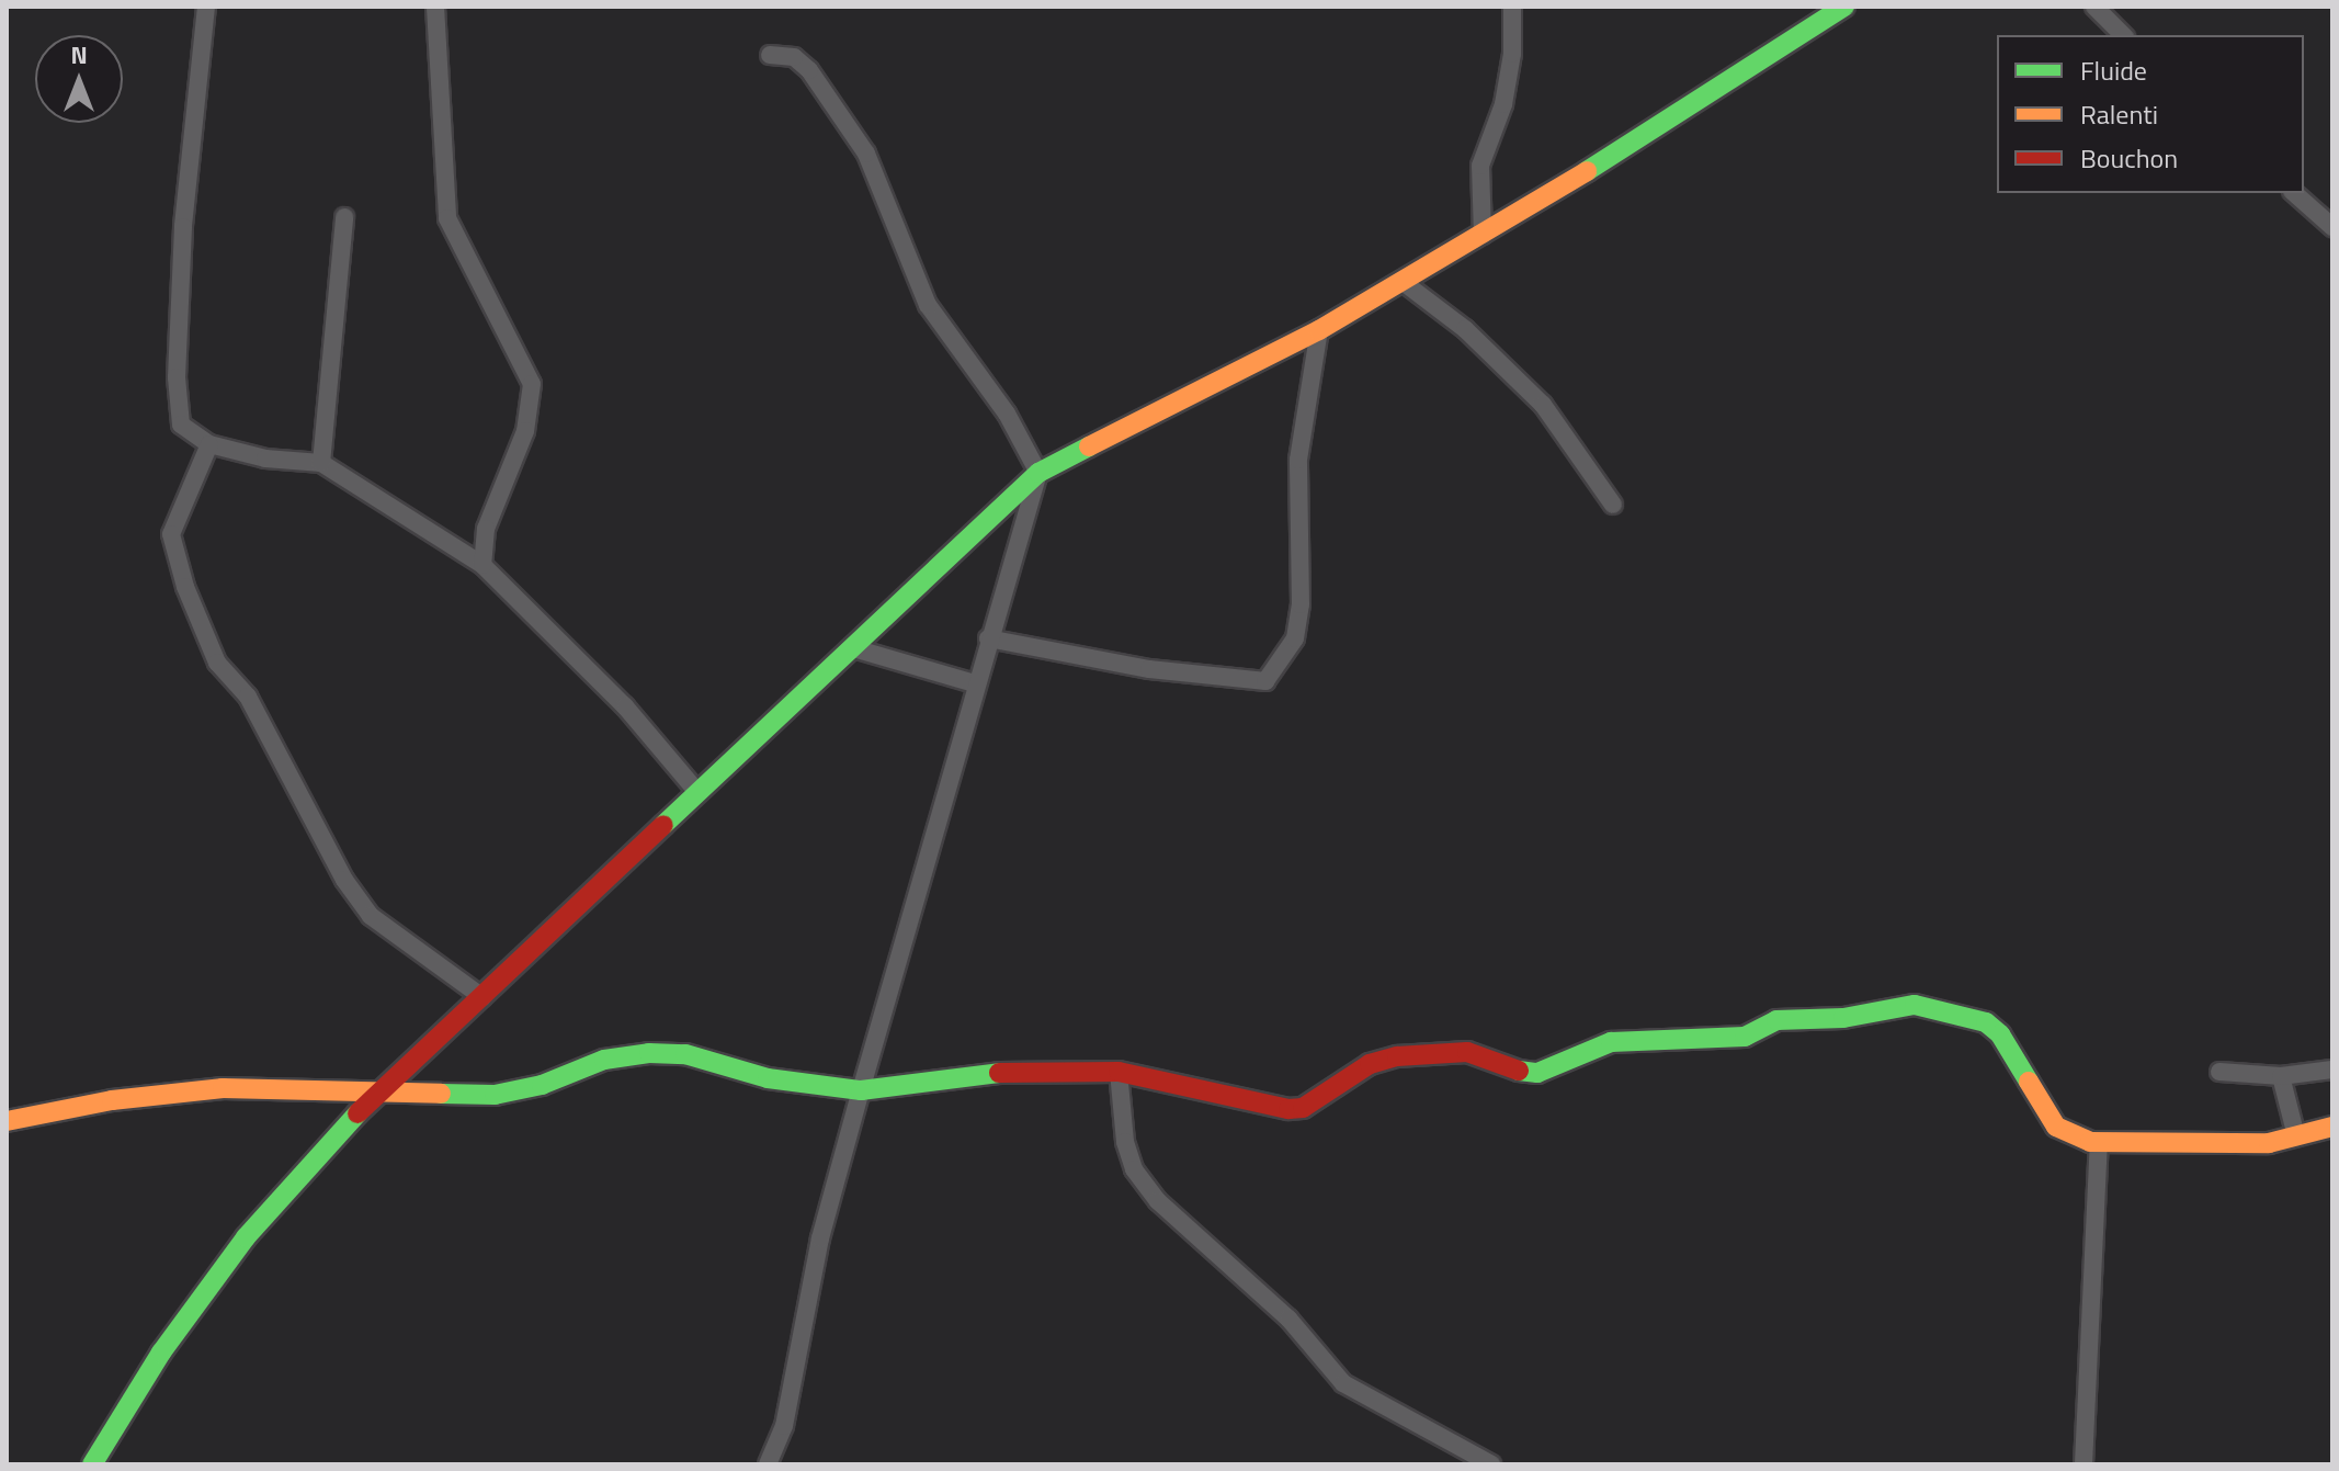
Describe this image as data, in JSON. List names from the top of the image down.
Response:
{
  "legend": ["Fluide", "Ralenti", "Bouchon"],
  "north": "top"
}
